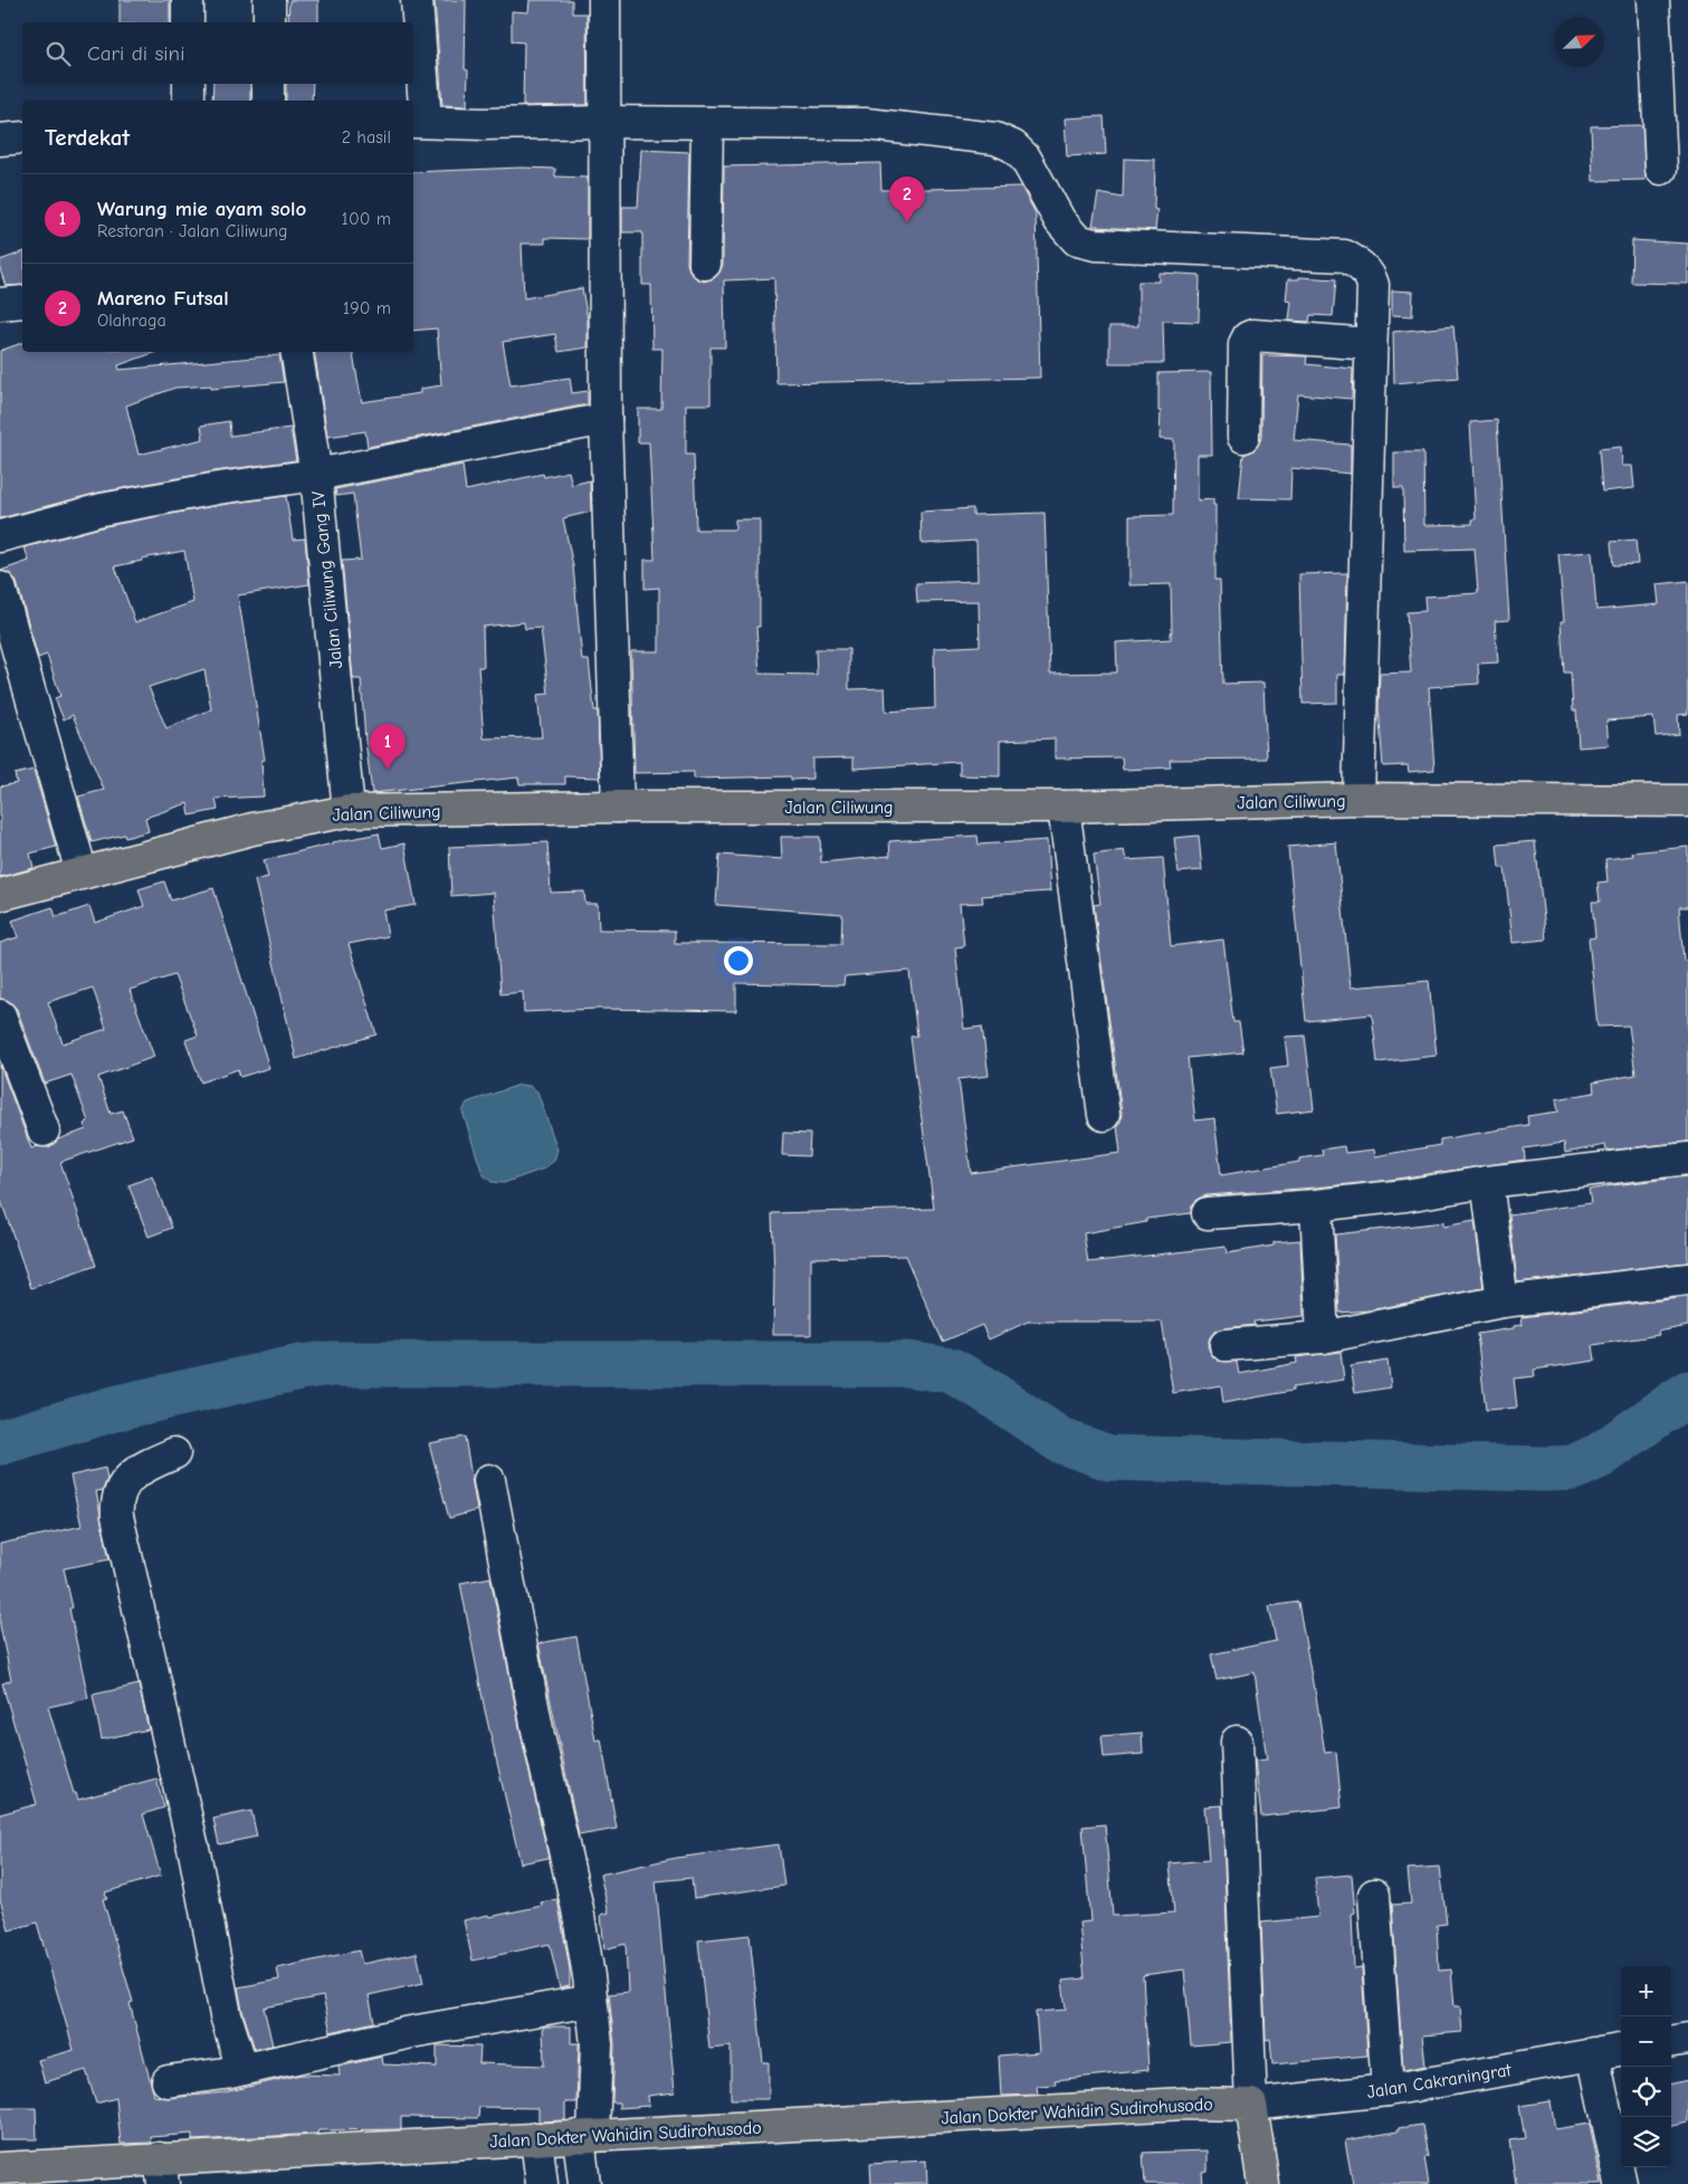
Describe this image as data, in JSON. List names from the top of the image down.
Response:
{
  "streets": {
    "main road": ["Jalan Ciliwung", "Jalan Dokter Wahidin Sudirohusodo"],
    "street": ["Jalan Ciliwung Gang IV", "Jalan Cakraningrat"]
  },
  "crossings": [
    ["Jalan Ciliwung Gang IV", "Jalan Ciliwung"],
    ["Jalan Cakraningrat", "Jalan Dokter Wahidin Sudirohusodo"]
  ],
  "north": "top right",
  "page": {
    "search": "Cari di sini",
    "heading": ["Terdekat", "2 hasil"],
    "list": [
      {
        "mark": "1",
        "name": "Warung mie ayam solo",
        "note": "Restoran · Jalan Ciliwung",
        "value": "100 m"
      },
      {
        "mark": "2",
        "name": "Mareno Futsal",
        "note": "Olahraga",
        "value": "190 m"
      }
    ],
    "pins": ["2", "1"],
    "map_buttons": ["+", "−"]
  }
}
